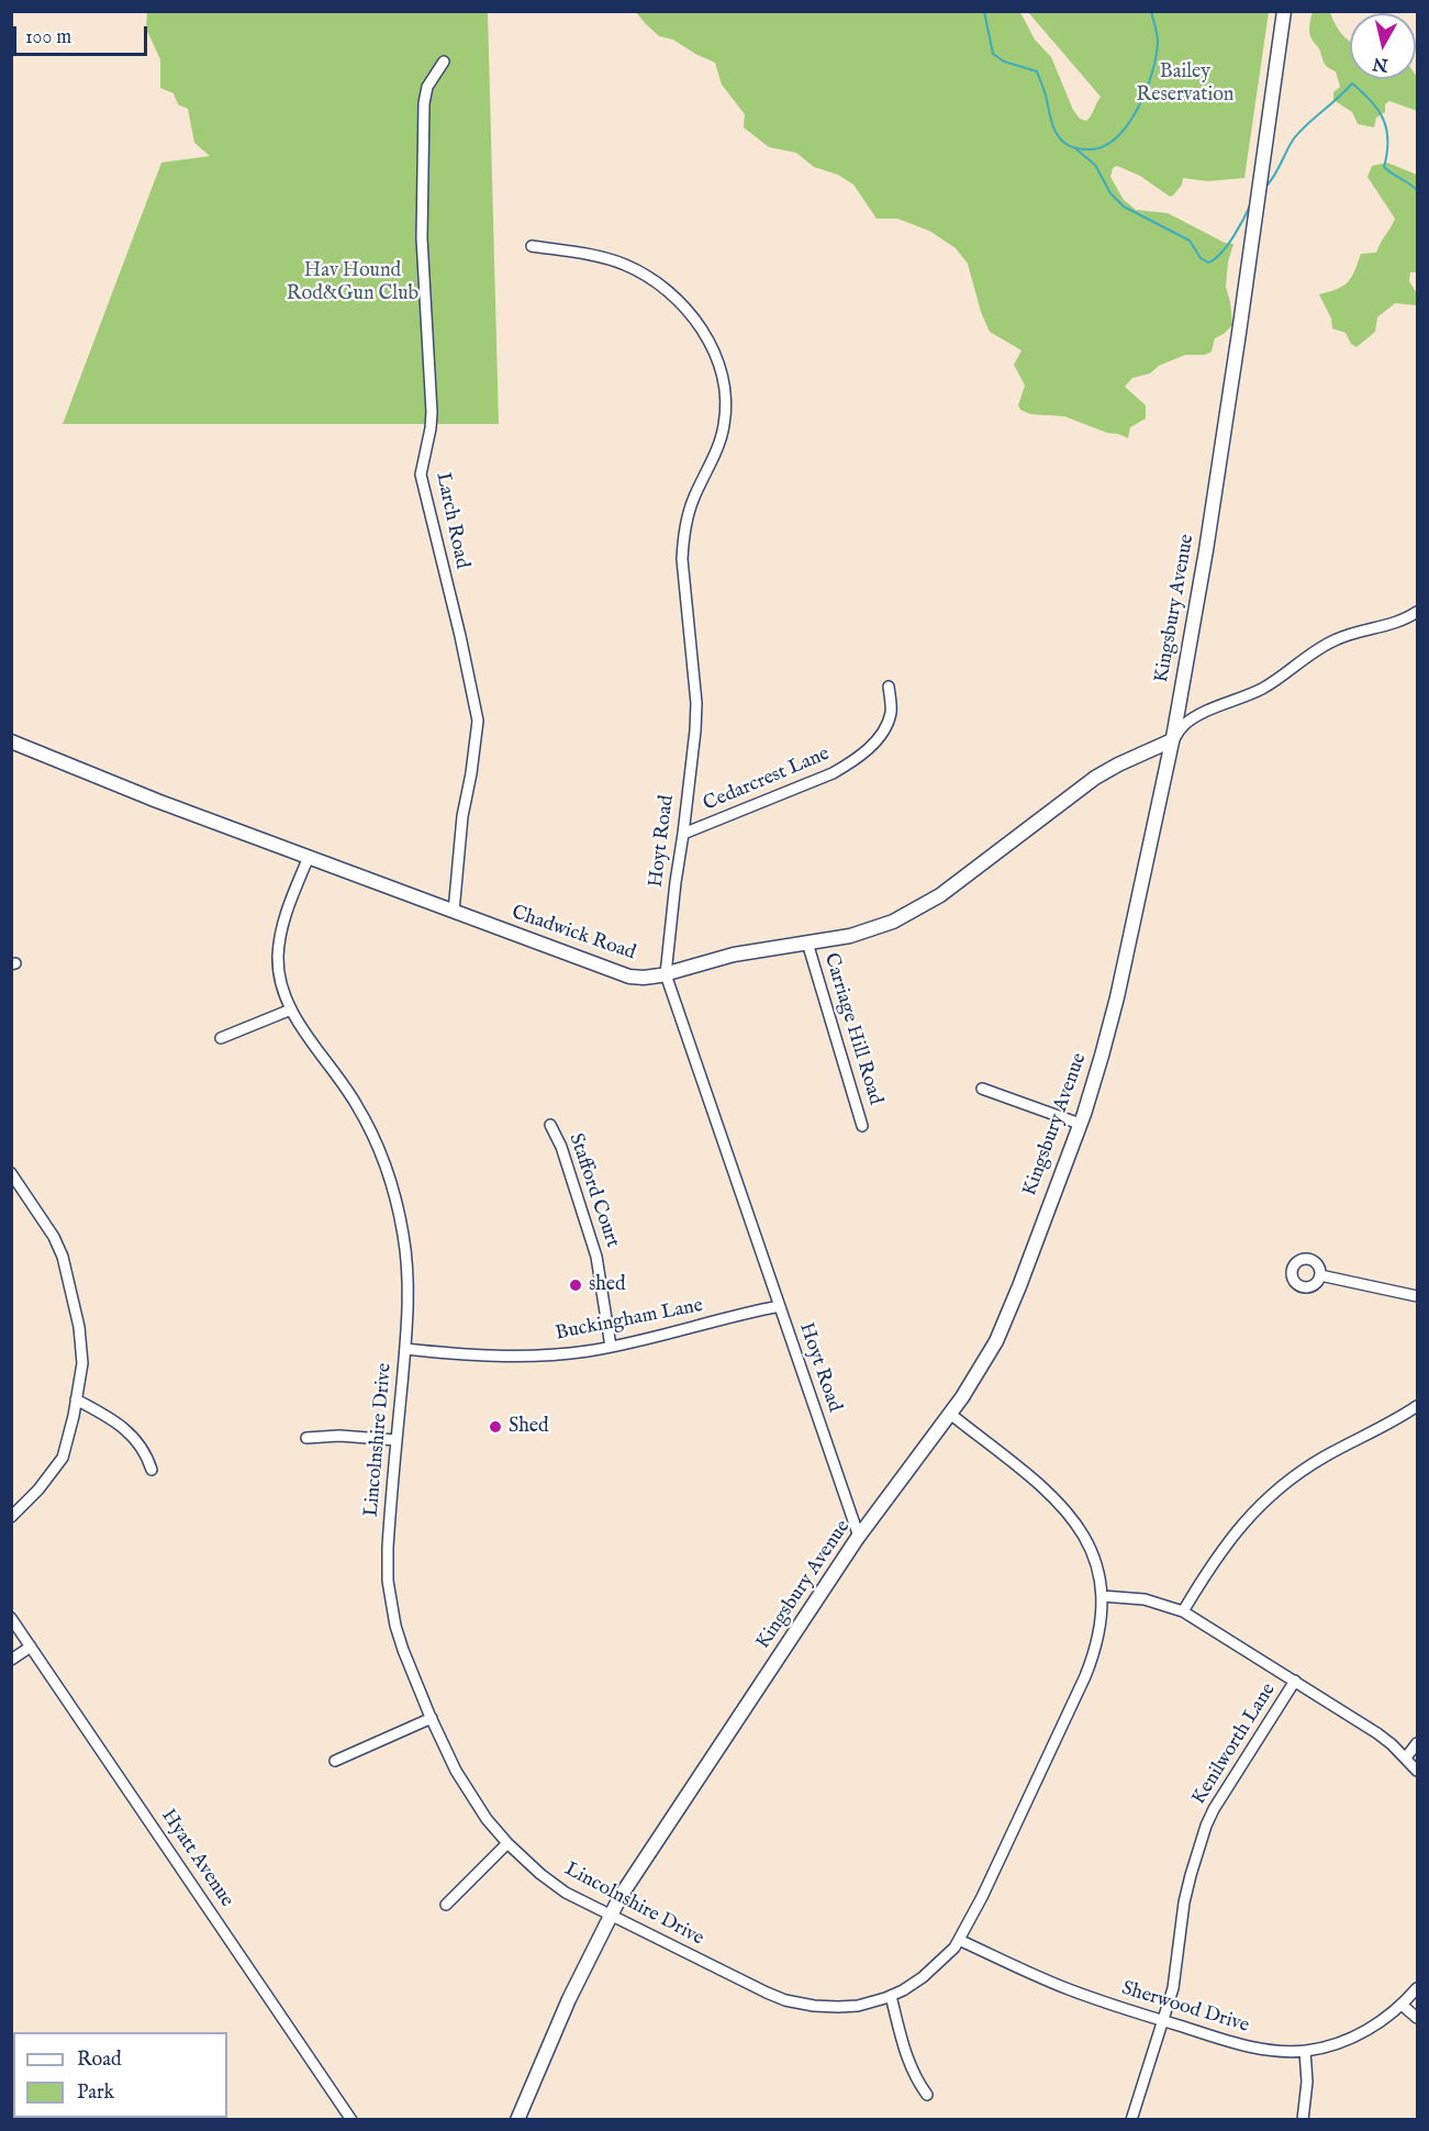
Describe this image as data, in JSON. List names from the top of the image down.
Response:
{
  "streets": {
    "main road": ["Kingsbury Avenue", "Chadwick Road"],
    "street": [
      "Larch Road",
      "Cedarcrest Lane",
      "Hoyt Road",
      "Carriage Hill Road",
      "Stafford Court",
      "Buckingham Lane",
      "Lincolnshire Drive",
      "Kenilworth Lane",
      "Hyatt Avenue",
      "Sherwood Drive"
    ]
  },
  "crossings": [
    ["Larch Road", "Chadwick Road"],
    ["Kingsbury Avenue", "Hoyt Road"],
    ["Kingsbury Avenue", "Chadwick Road"],
    ["Kingsbury Avenue", "Lincolnshire Drive"],
    ["Cedarcrest Lane", "Hoyt Road"],
    ["Hoyt Road", "Chadwick Road"],
    ["Hoyt Road", "Buckingham Lane"],
    ["Chadwick Road", "Carriage Hill Road"],
    ["Chadwick Road", "Lincolnshire Drive"],
    ["Stafford Court", "Buckingham Lane"],
    ["Buckingham Lane", "Lincolnshire Drive"],
    ["Lincolnshire Drive", "Sherwood Drive"],
    ["Kenilworth Lane", "Sherwood Drive"]
  ],
  "parks": ["Bailey Reservation", "Hav Hound Rod&Gun Club"],
  "places": ["shed", "Shed"],
  "legend": ["Road", "Park"],
  "scale_bar": "100 m",
  "north": "bottom"
}
